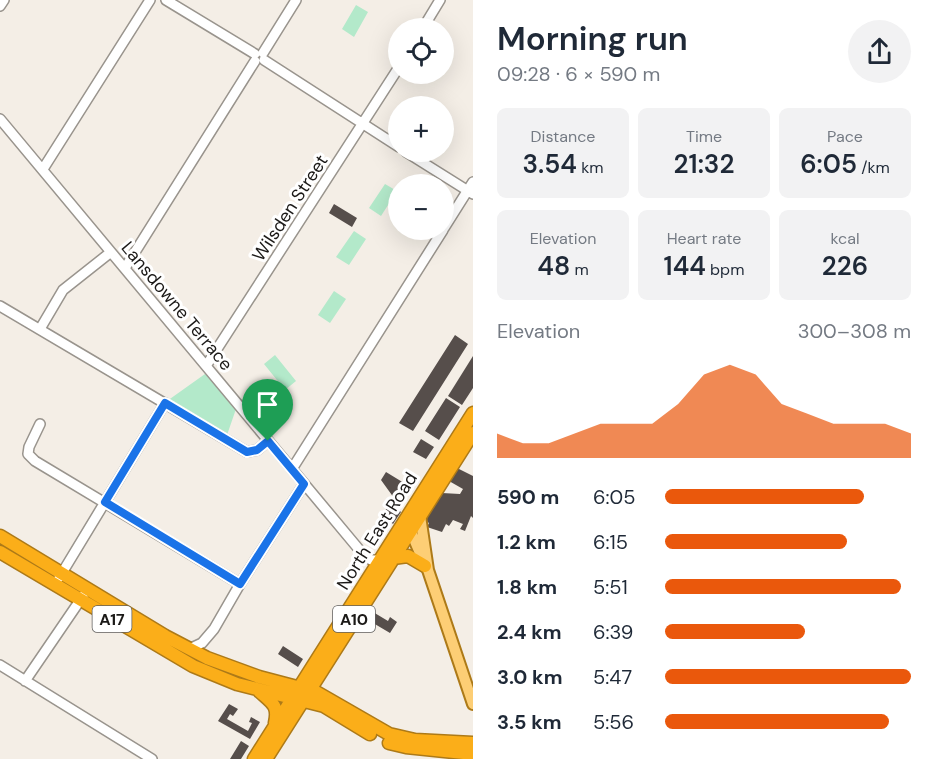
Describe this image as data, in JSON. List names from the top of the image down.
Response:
{
  "streets": {
    "highway": ["North East Road", "A17", "A10"],
    "street": ["Wilsden Street", "Lansdowne Terrace"]
  },
  "crossings": [
    ["Wilsden Street", "Lansdowne Terrace"],
    ["Lansdowne Terrace", "North East Road"],
    ["North East Road", "A17"]
  ],
  "page": {
    "heading": ["Morning run", "09:28 · 6 × 590 m"],
    "map_buttons": ["+", "−"],
    "stats": [
      ["Distance", "3.54 km"],
      ["Time", "21:32"],
      ["Pace", "6:05 /km"],
      ["Elevation", "48 m"],
      ["Heart rate", "144 bpm"],
      ["kcal", "226"]
    ],
    "chart": ["Elevation", "300–308 m"],
    "list": [
      {
        "name": "590 m",
        "note": "6:05"
      },
      {
        "name": "1.2 km",
        "note": "6:15"
      },
      {
        "name": "1.8 km",
        "note": "5:51"
      },
      {
        "name": "2.4 km",
        "note": "6:39"
      },
      {
        "name": "3.0 km",
        "note": "5:47"
      },
      {
        "name": "3.5 km",
        "note": "5:56"
      }
    ]
  }
}
